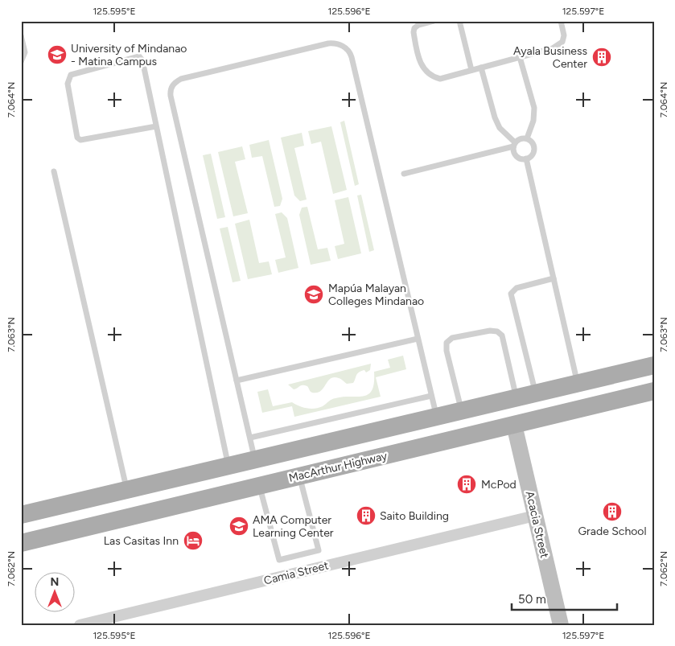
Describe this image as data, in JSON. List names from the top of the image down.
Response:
{
  "streets": {
    "main road": ["MacArthur Highway"],
    "street": ["Acacia Street", "Camia Street"]
  },
  "crossings": [
    ["MacArthur Highway", "Acacia Street"],
    ["Acacia Street", "Camia Street"]
  ],
  "places": {
    "school or university": ["University of Mindanao - Matina Campus", "Mapúa Malayan Colleges Mindanao", "AMA Computer Learning Center"],
    "building": [
      "Ayala Business Center",
      "McPod",
      "Grade School",
      "Saito Building"
    ],
    "hotel": ["Las Casitas Inn"]
  },
  "scale_bar": "50 m",
  "north": "top",
  "coordinates": [
    "125.595°E",
    "125.596°E",
    "125.597°E",
    "7.064°N",
    "7.063°N",
    "7.062°N"
  ]
}
